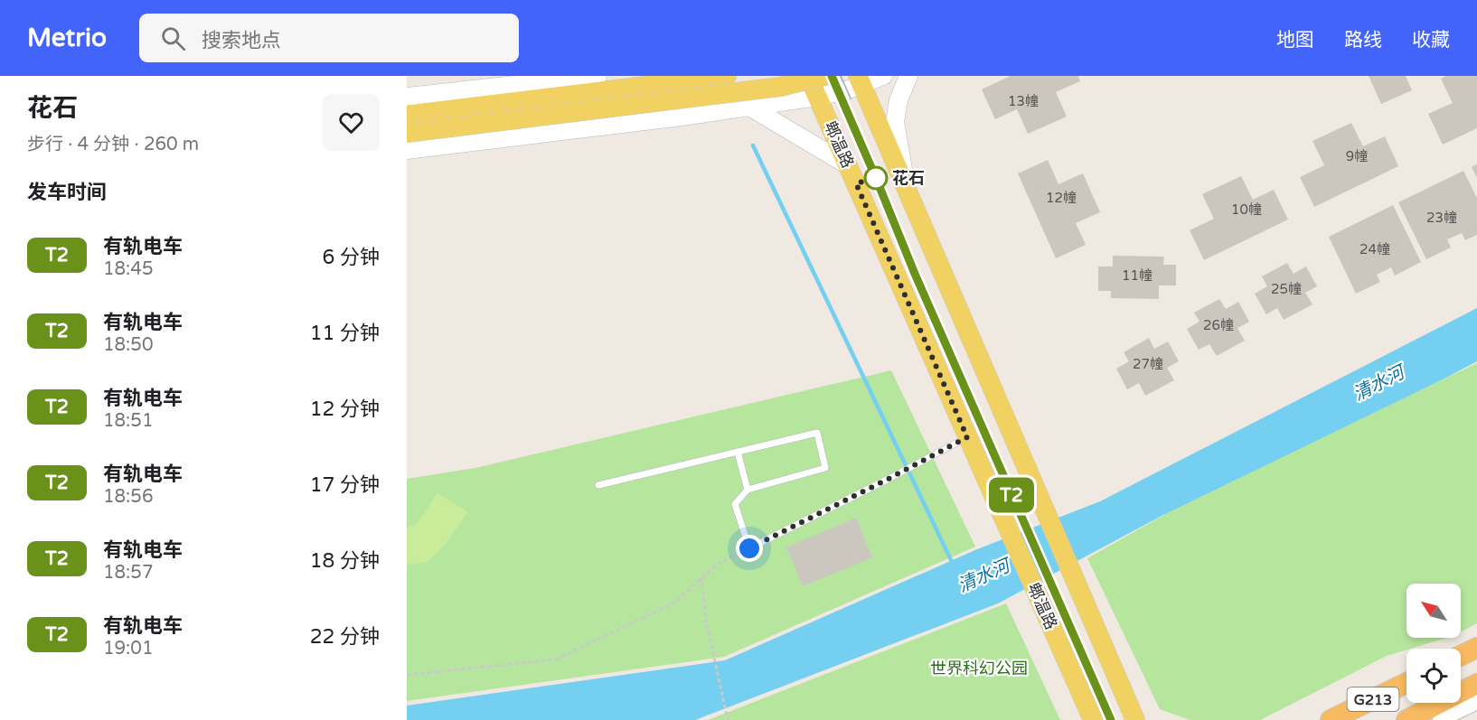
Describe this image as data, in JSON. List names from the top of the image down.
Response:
{
  "streets": {
    "highway": ["G213"],
    "main road": ["郫温路"]
  },
  "water": ["清水河"],
  "parks": ["世界科幻公园"],
  "places": ["花石"],
  "lines": ["tram line T2"],
  "house_numbers": [
    "13幢",
    "9幢",
    "12幢",
    "10幢",
    "23幢",
    "24幢",
    "11幢",
    "25幢",
    "26幢",
    "27幢"
  ],
  "north": "top left",
  "page": {
    "header": "Metrio",
    "search": "搜索地点",
    "nav": ["地图", "路线", "收藏"],
    "heading": [
      ["花石", "步行 · 4 分钟 · 260 m"],
      "发车时间"
    ],
    "on_map": "T2",
    "list": [
      {
        "mark": "T2",
        "name": "有轨电车",
        "note": "18:45",
        "value": "6 分钟"
      },
      {
        "mark": "T2",
        "name": "有轨电车",
        "note": "18:50",
        "value": "11 分钟"
      },
      {
        "mark": "T2",
        "name": "有轨电车",
        "note": "18:51",
        "value": "12 分钟"
      },
      {
        "mark": "T2",
        "name": "有轨电车",
        "note": "18:56",
        "value": "17 分钟"
      },
      {
        "mark": "T2",
        "name": "有轨电车",
        "note": "18:57",
        "value": "18 分钟"
      },
      {
        "mark": "T2",
        "name": "有轨电车",
        "note": "19:01",
        "value": "22 分钟"
      }
    ]
  }
}
